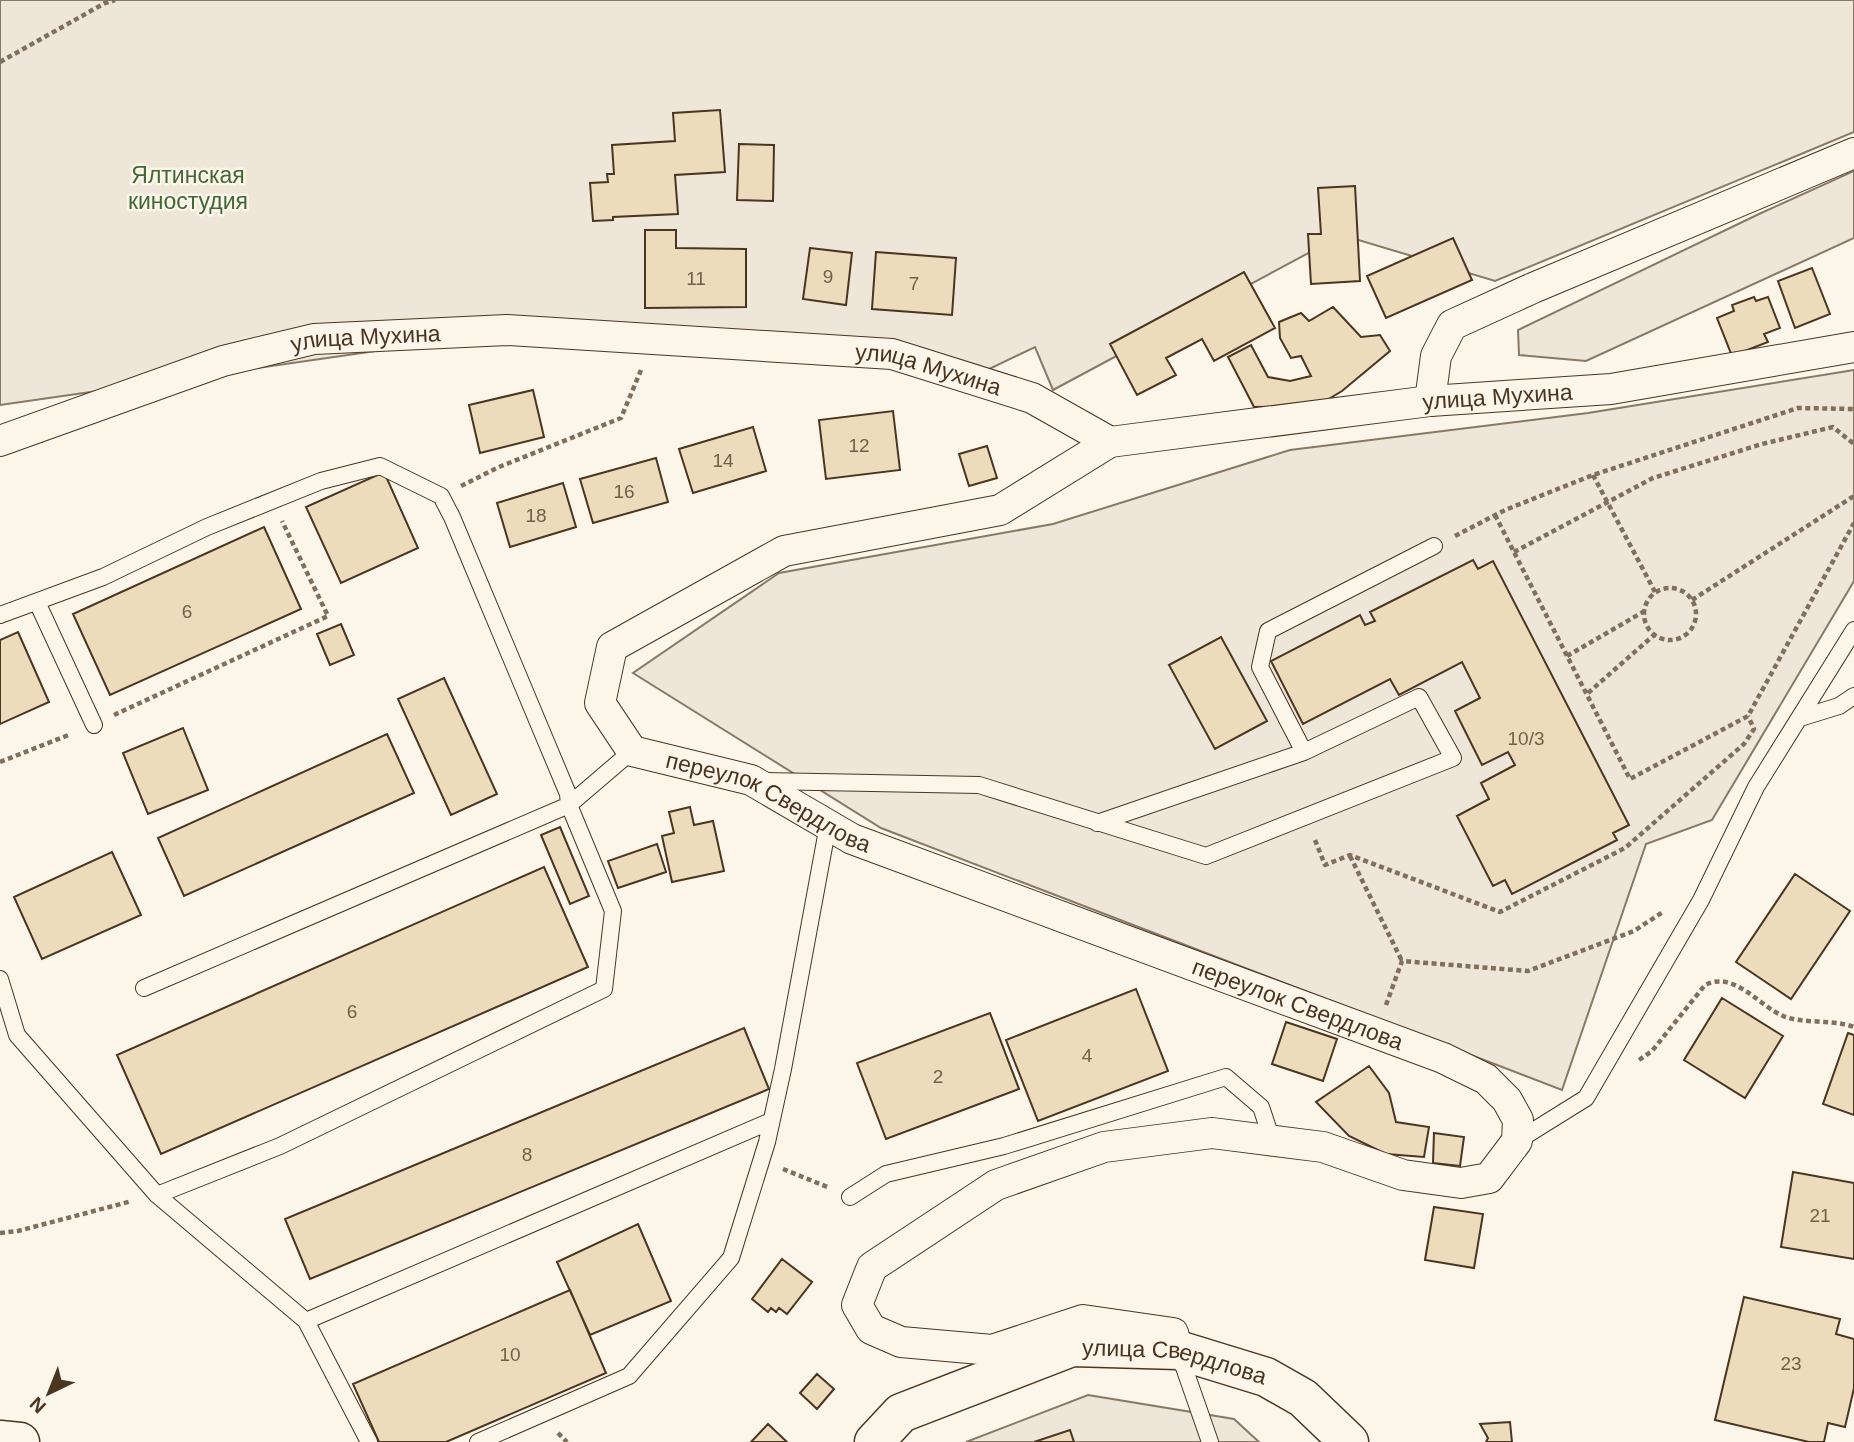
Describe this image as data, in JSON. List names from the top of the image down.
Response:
{
  "streets": {
    "main road": ["улица Свердлова"],
    "street": ["улица Мухина", "переулок Свердлова"]
  },
  "parks": ["Ялтинская киностудия"],
  "house_numbers": [
    "9",
    "11",
    "7",
    "12",
    "14",
    "16",
    "18",
    "6",
    "10/3",
    "6",
    "4",
    "2",
    "8",
    "21",
    "10",
    "23"
  ],
  "north": "bottom left"
}
